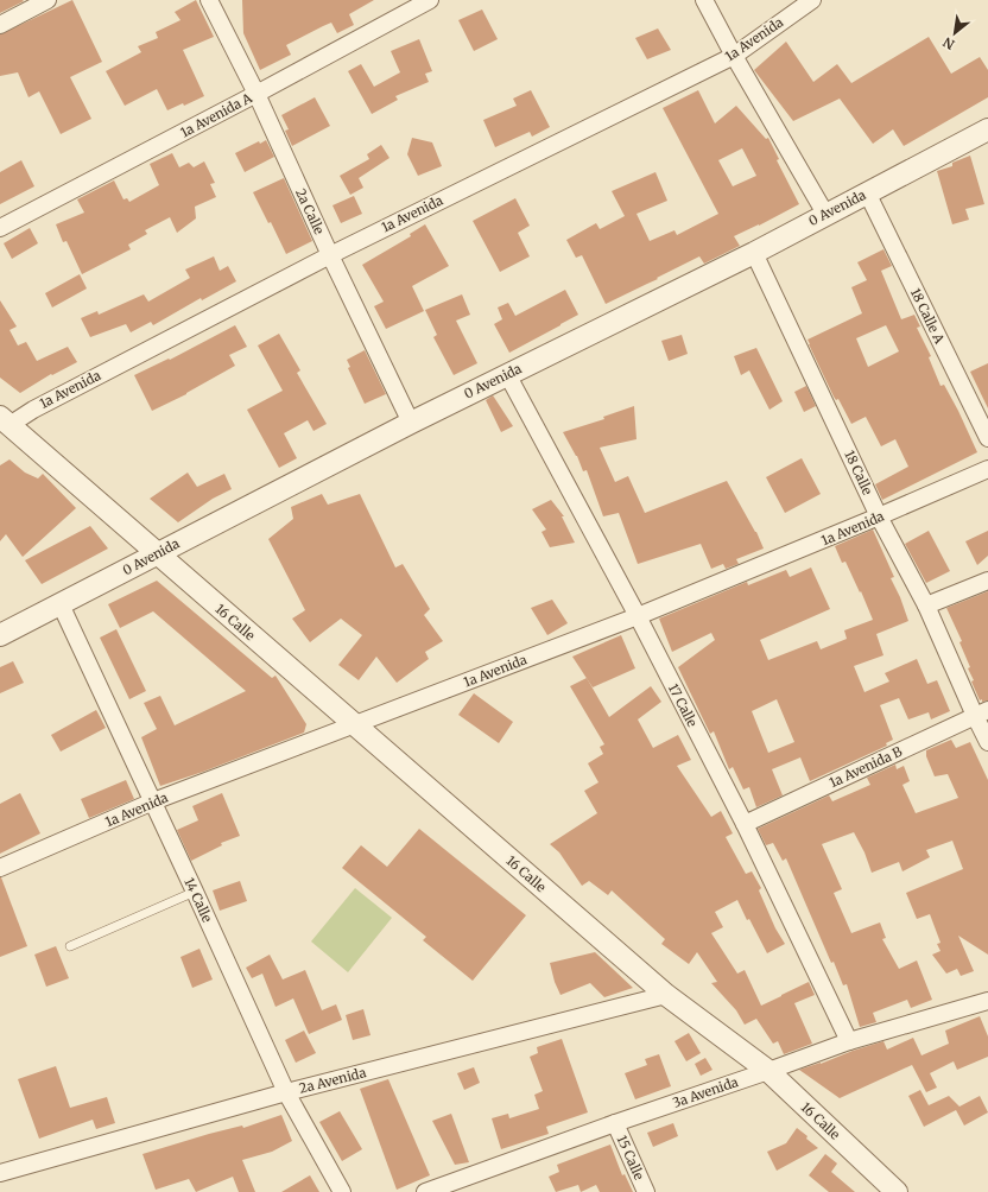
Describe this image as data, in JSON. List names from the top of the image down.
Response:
{
  "streets": {
    "street": [
      "1a Avenida",
      "1a Avenida A",
      "0 Avenida",
      "2a Calle",
      "18 Calle A",
      "18 Calle",
      "16 Calle",
      "17 Calle",
      "1a Avenida B",
      "14 Calle",
      "2a Avenida",
      "3a Avenida",
      "15 Calle"
    ]
  },
  "crossings": [
    ["1a Avenida", "2a Calle"],
    ["1a Avenida", "18 Calle"],
    ["1a Avenida", "16 Calle"],
    ["1a Avenida", "17 Calle"],
    ["1a Avenida", "14 Calle"],
    ["1a Avenida A", "2a Calle"],
    ["0 Avenida", "2a Calle"],
    ["0 Avenida", "18 Calle A"],
    ["0 Avenida", "18 Calle"],
    ["0 Avenida", "16 Calle"],
    ["0 Avenida", "17 Calle"],
    ["0 Avenida", "14 Calle"],
    ["18 Calle", "1a Avenida B"],
    ["16 Calle", "2a Avenida"],
    ["16 Calle", "3a Avenida"],
    ["17 Calle", "1a Avenida B"],
    ["17 Calle", "3a Avenida"],
    ["14 Calle", "2a Avenida"],
    ["3a Avenida", "15 Calle"]
  ],
  "north": "bottom left"
}
